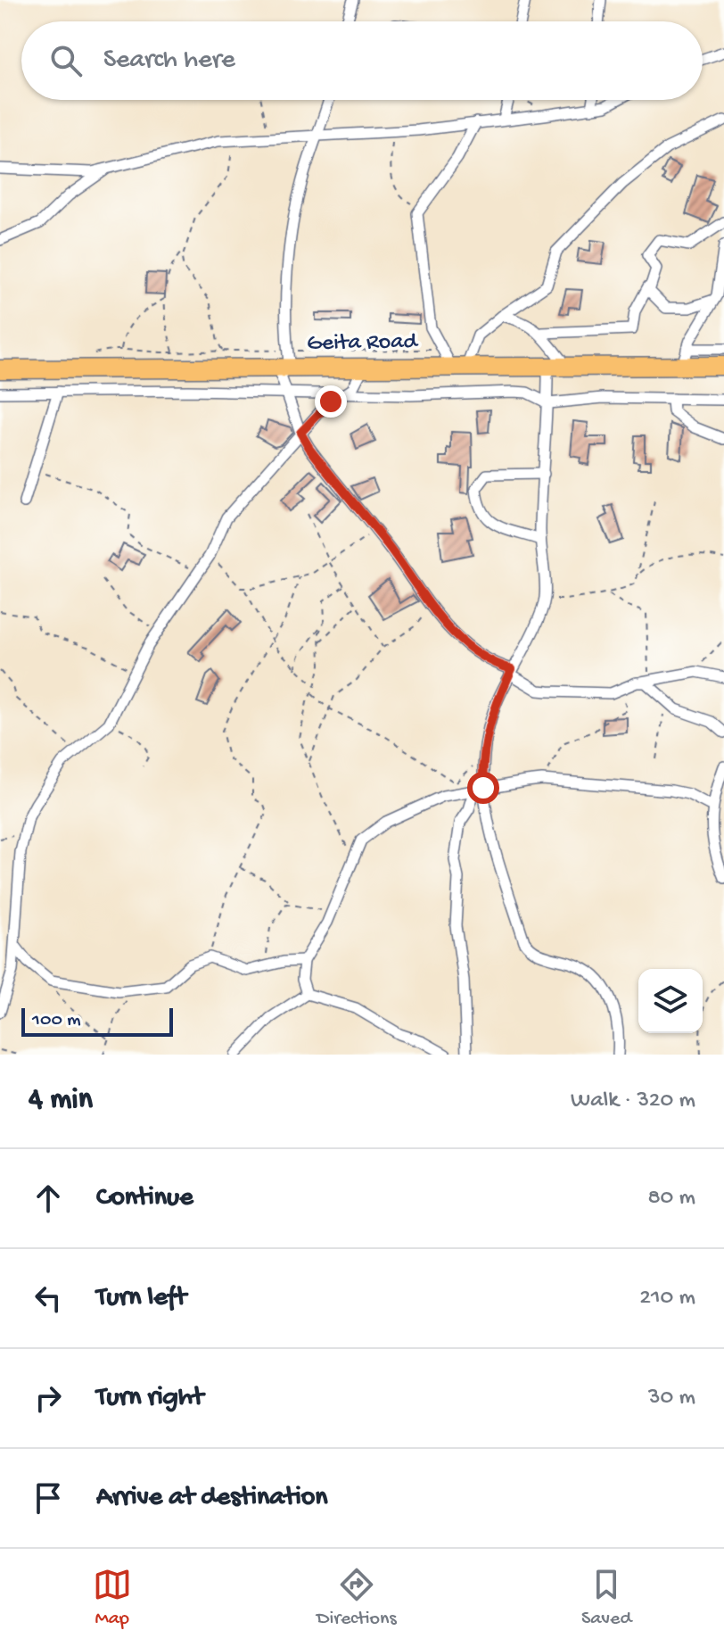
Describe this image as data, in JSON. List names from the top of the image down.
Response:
{
  "streets": {
    "highway": ["Geita Road"]
  },
  "scale_bar": "100 m",
  "page": {
    "search": "Search here",
    "scale": "100 m",
    "heading": ["4 min", "Walk · 320 m"],
    "list": [
      ["Continue", "80 m"],
      ["Turn left", "210 m"],
      ["Turn right", "30 m"],
      "Arrive at destination"
    ],
    "nav": ["Map", "Directions", "Saved"]
  }
}
